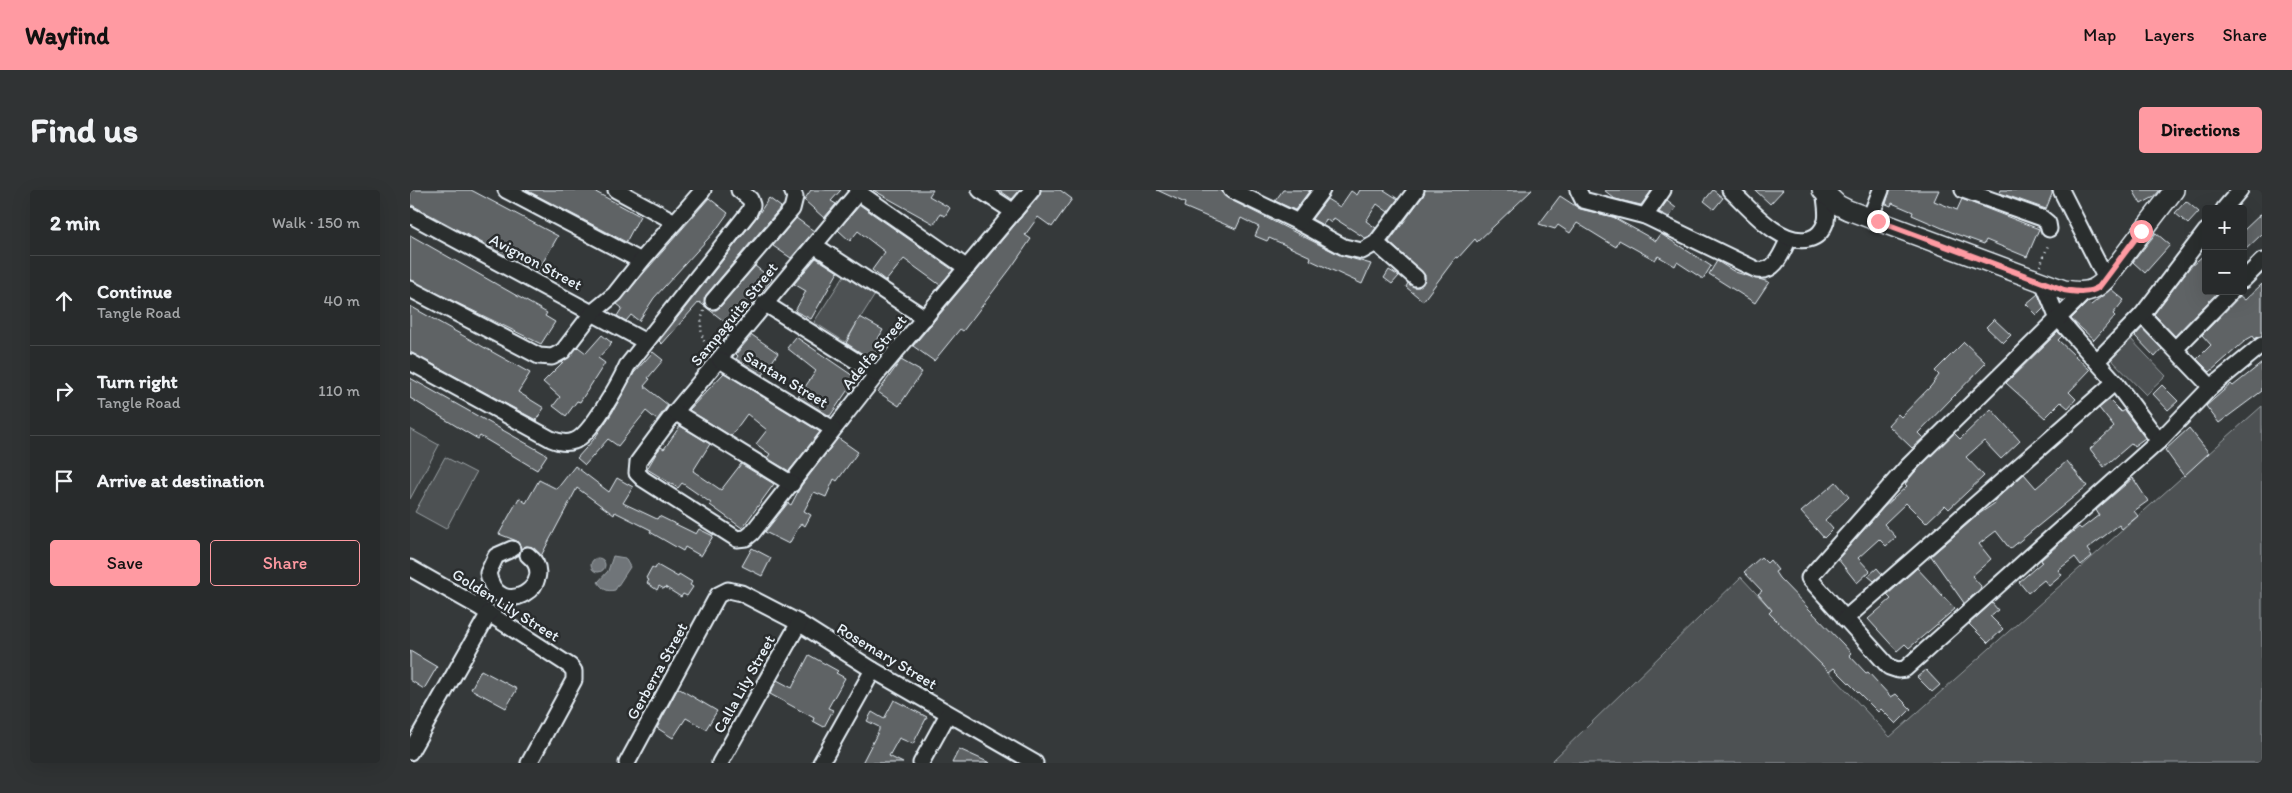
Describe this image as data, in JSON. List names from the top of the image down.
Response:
{
  "streets": {
    "street": [
      "Avignon Street",
      "Sampaguita Street",
      "Adelfa Street",
      "Santan Street",
      "Golden Lily Street",
      "Rosemary Street",
      "Gerberra Street",
      "Calla Lily Street"
    ]
  },
  "crossings": [
    ["Sampaguita Street", "Adelfa Street"],
    ["Sampaguita Street", "Santan Street"],
    ["Adelfa Street", "Santan Street"],
    ["Rosemary Street", "Gerberra Street"],
    ["Rosemary Street", "Calla Lily Street"]
  ],
  "page": {
    "header": "Wayfind",
    "nav": ["Map", "Layers", "Share"],
    "buttons": [
      "Directions",
      ["Save", "Share"]
    ],
    "title": "Find us",
    "heading": ["2 min", "Walk · 150 m"],
    "map_buttons": ["+", "−"],
    "list": [
      ["Continue", "Tangle Road", "40 m"],
      ["Turn right", "Tangle Road", "110 m"],
      "Arrive at destination"
    ]
  }
}
